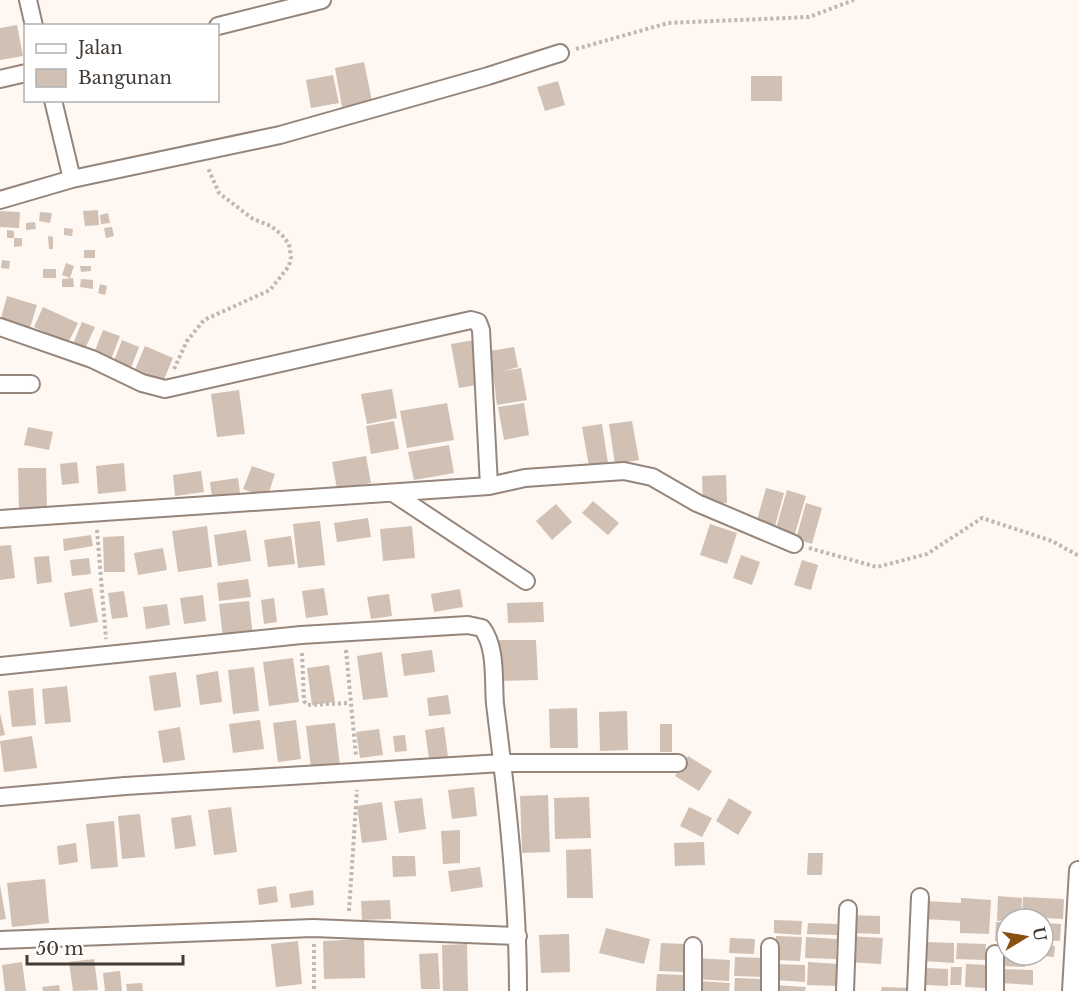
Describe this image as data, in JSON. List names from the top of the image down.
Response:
{
  "legend": ["Jalan", "Bangunan"],
  "scale_bar": "50 m",
  "north": "right"
}
